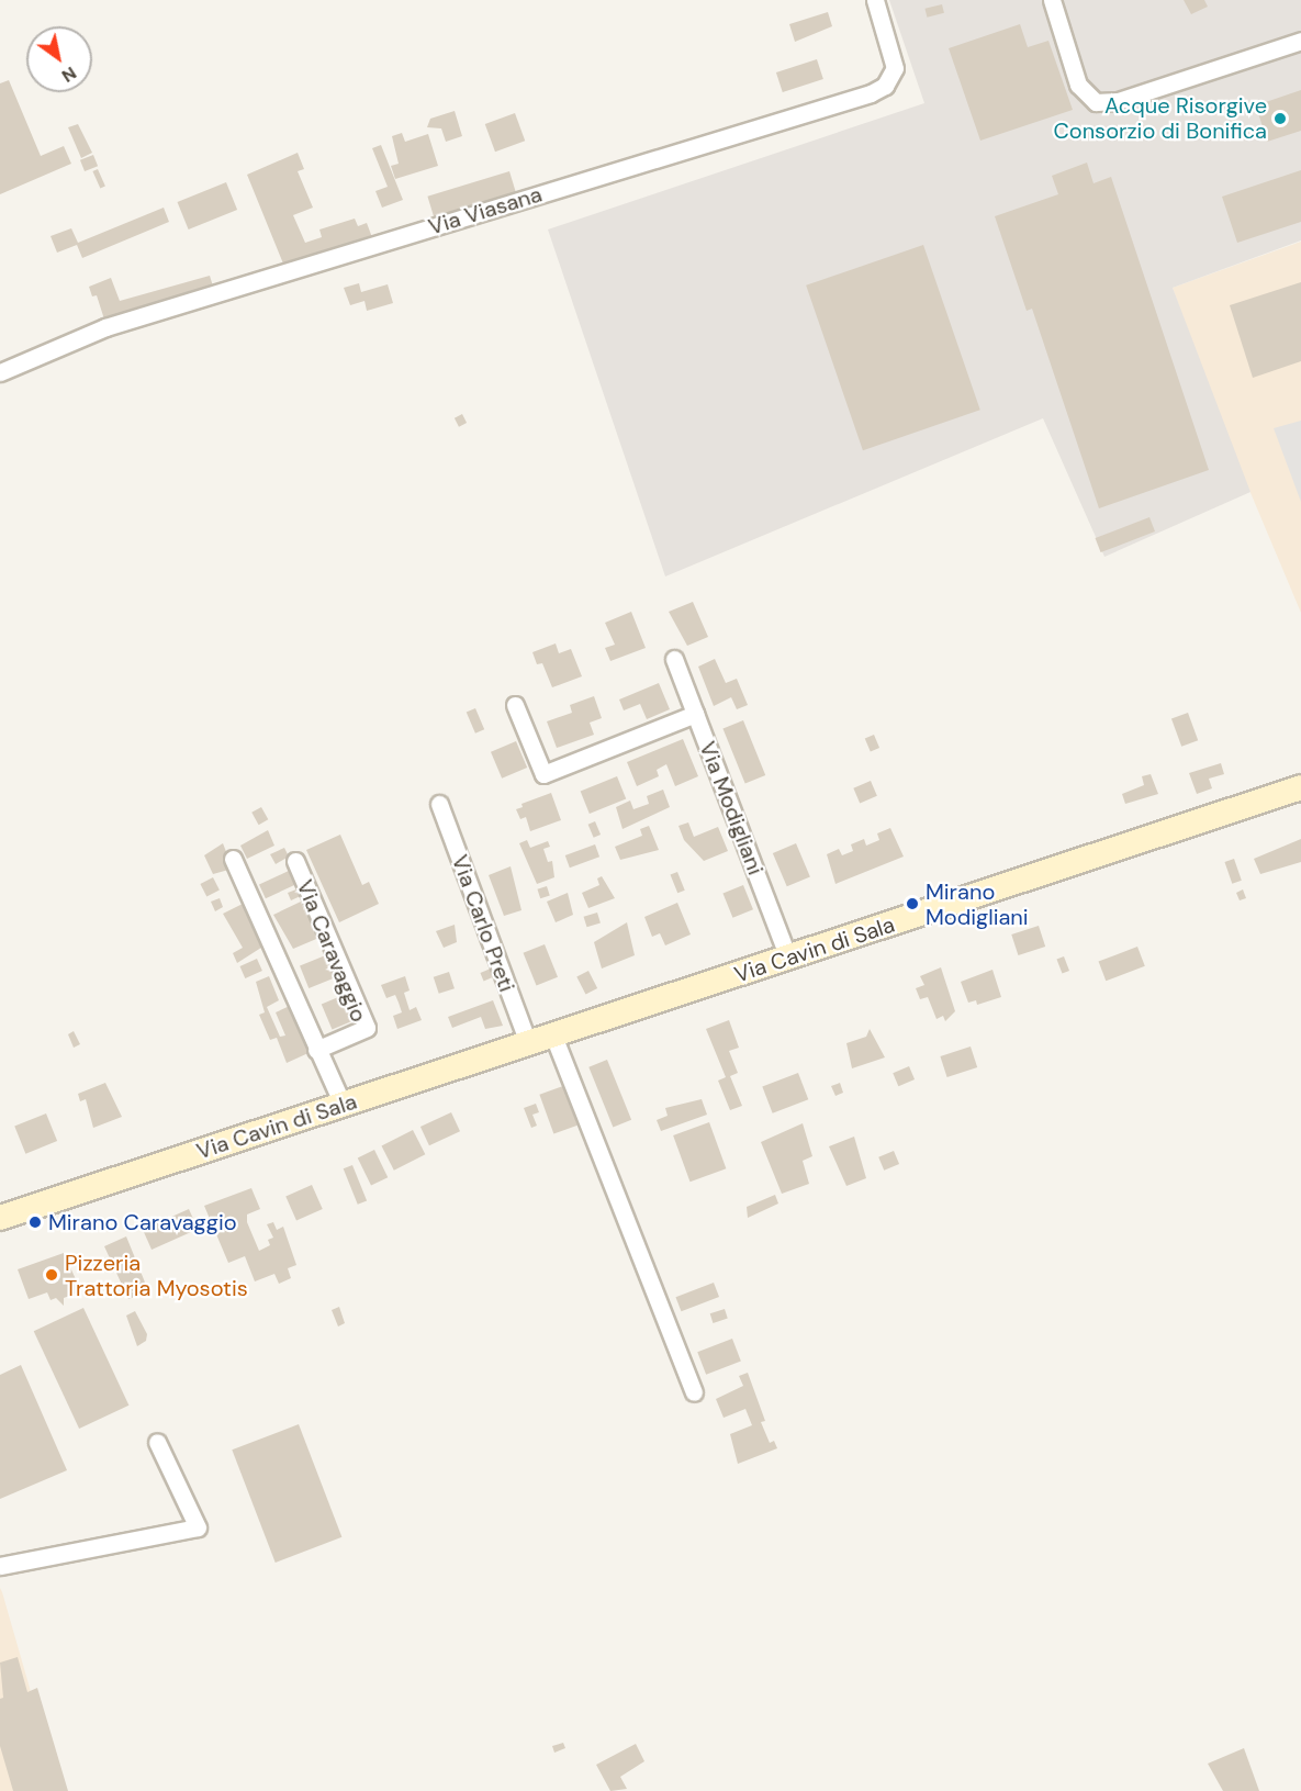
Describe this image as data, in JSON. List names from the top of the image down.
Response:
{
  "streets": {
    "main road": ["Via Cavin di Sala"],
    "street": [
      "Via Viasana",
      "Via Modigliani",
      "Via Carlo Preti",
      "Via Caravaggio"
    ]
  },
  "crossings": [
    ["Via Modigliani", "Via Cavin di Sala"],
    ["Via Carlo Preti", "Via Cavin di Sala"]
  ],
  "places": [
    "Acque Risorgive Consorzio di Bonifica",
    "Mirano Modigliani",
    "Mirano Caravaggio",
    "Pizzeria Trattoria Myosotis"
  ],
  "north": "bottom right"
}
